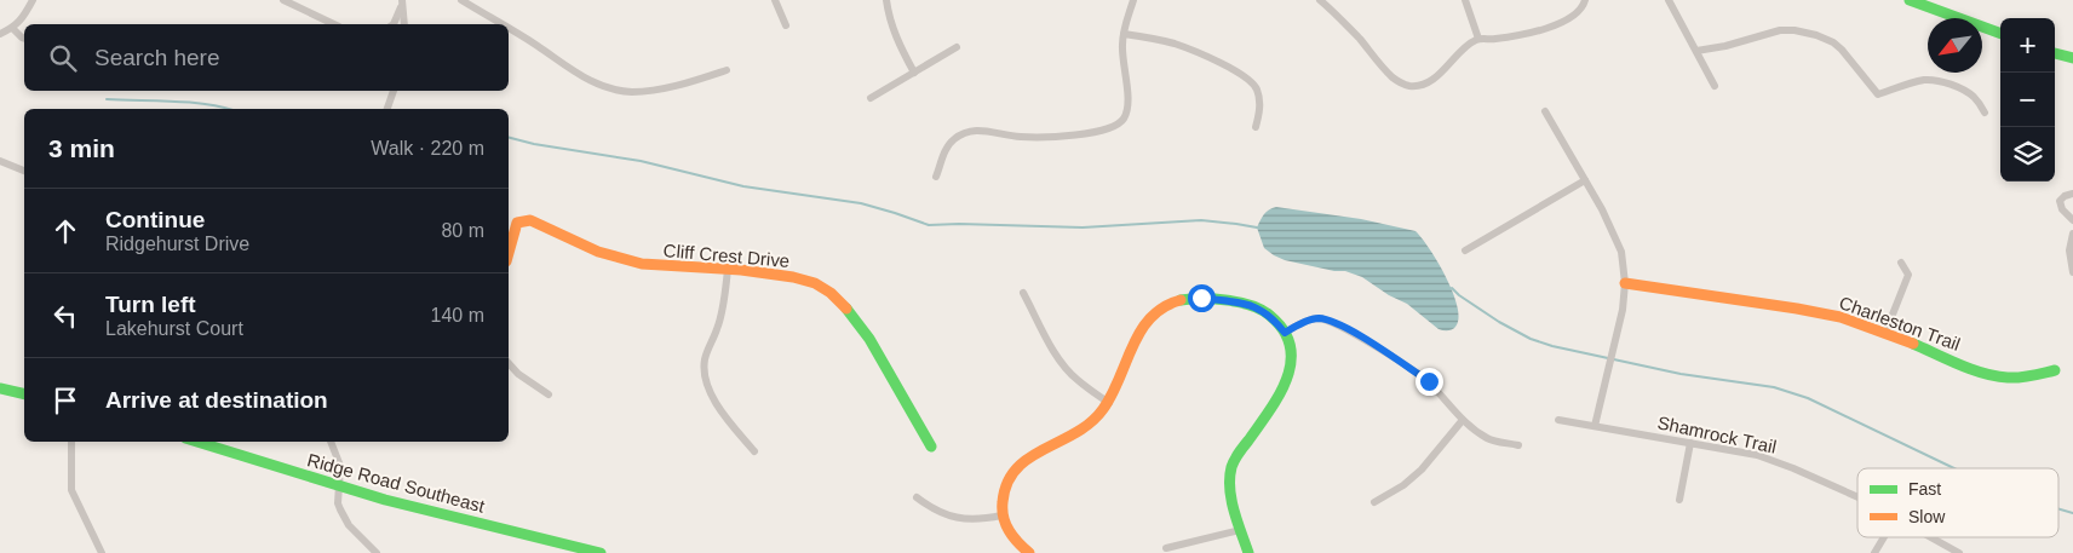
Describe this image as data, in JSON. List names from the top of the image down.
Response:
{
  "streets": {
    "street": [
      "Cliff Crest Drive",
      "Charleston Trail",
      "Shamrock Trail",
      "Ridge Road Southeast"
    ]
  },
  "legend": ["Fast", "Slow"],
  "north": "bottom left",
  "page": {
    "map_buttons": ["+", "−"],
    "search": "Search here",
    "heading": ["3 min", "Walk · 220 m"],
    "list": [
      ["Continue", "Ridgehurst Drive", "80 m"],
      ["Turn left", "Lakehurst Court", "140 m"],
      "Arrive at destination"
    ]
  }
}
